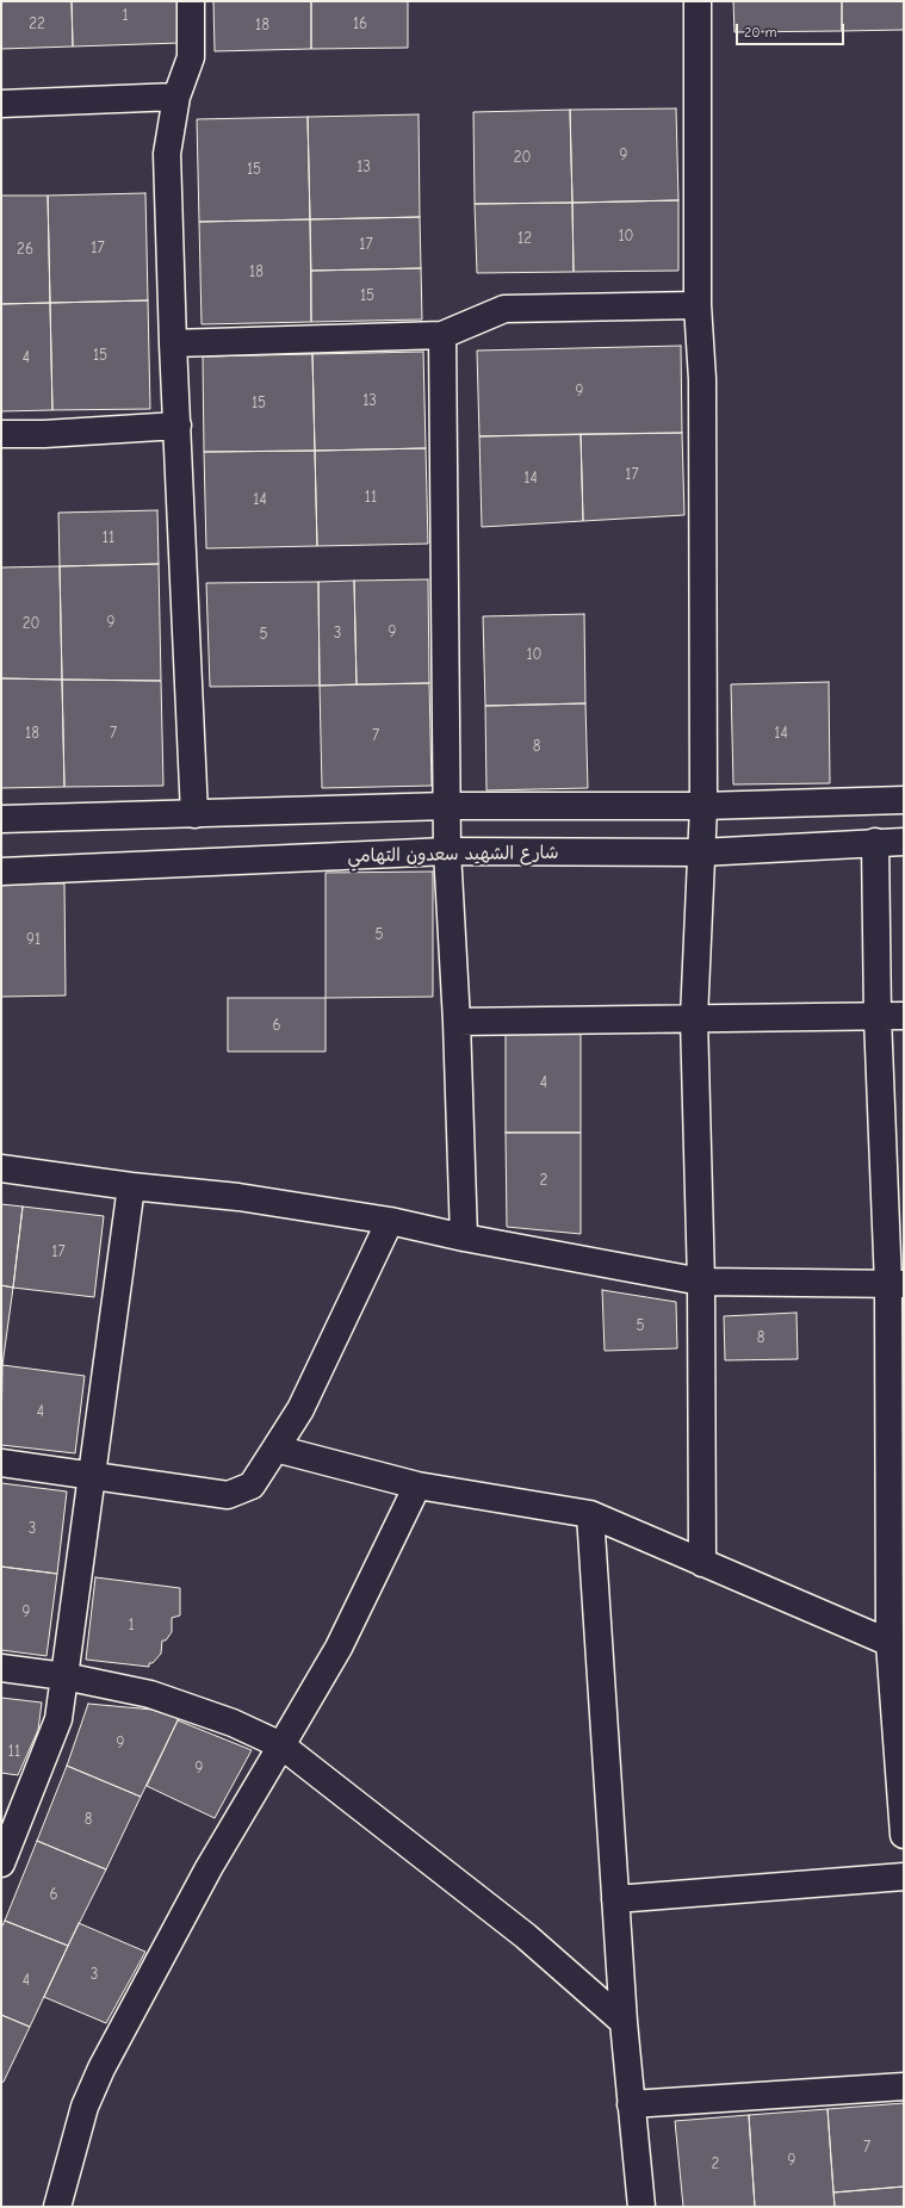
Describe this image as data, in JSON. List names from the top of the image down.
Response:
{
  "streets": {
    "street": ["شارع الشهيد سعدون التهامي"]
  },
  "house_numbers": [
    "1",
    "22",
    "16",
    "18",
    "9",
    "20",
    "13",
    "15",
    "10",
    "12",
    "17",
    "17",
    "26",
    "18",
    "15",
    "15",
    "4",
    "9",
    "13",
    "15",
    "17",
    "14",
    "11",
    "14",
    "11",
    "9",
    "20",
    "9",
    "3",
    "5",
    "10",
    "18",
    "7",
    "14",
    "7",
    "8",
    "5",
    "91",
    "6",
    "4",
    "2",
    "17",
    "5",
    "8",
    "4",
    "3",
    "9",
    "1",
    "9",
    "11",
    "9",
    "8",
    "6",
    "3",
    "4",
    "7",
    "9",
    "2"
  ],
  "scale_bar": "20 m"
}
